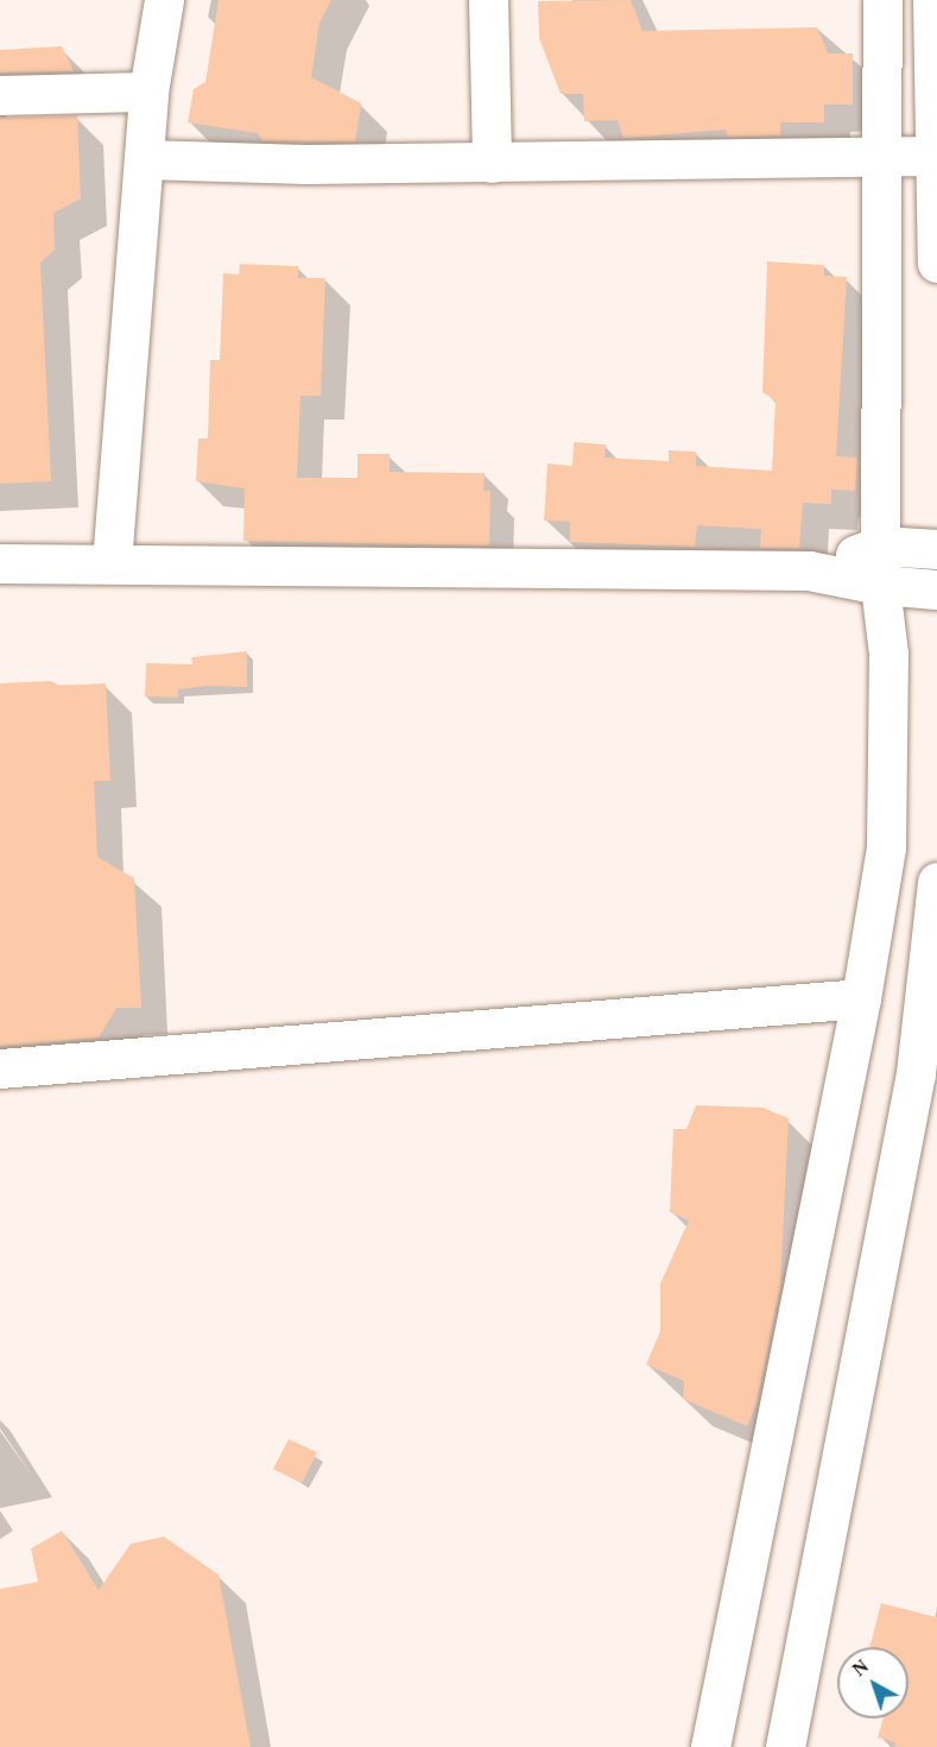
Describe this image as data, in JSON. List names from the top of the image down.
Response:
{
  "north": "top left"
}
